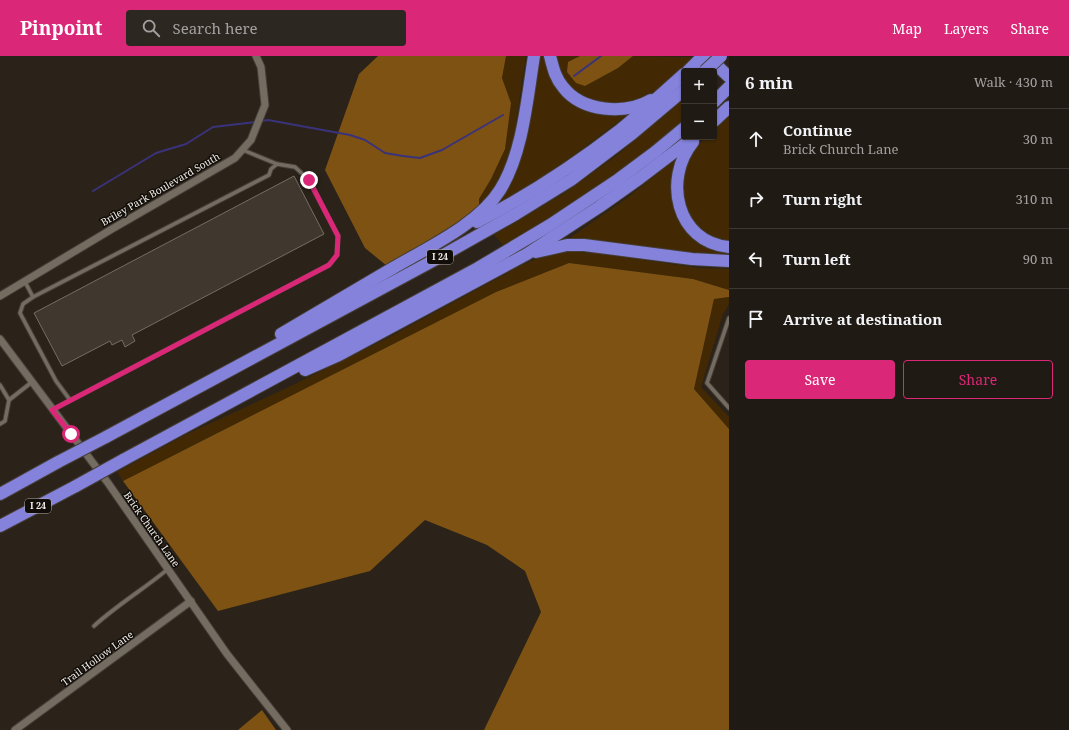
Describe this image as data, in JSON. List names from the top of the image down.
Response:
{
  "streets": {
    "highway": ["I 24"],
    "street": ["Briley Park Boulevard South", "Brick Church Lane", "Trail Hollow Lane"]
  },
  "crossings": [
    ["Brick Church Lane", "Trail Hollow Lane"]
  ],
  "page": {
    "header": "Pinpoint",
    "search": "Search here",
    "nav": ["Map", "Layers", "Share"],
    "heading": ["6 min", "Walk · 430 m"],
    "map_buttons": ["+", "−"],
    "list": [
      ["Continue", "Brick Church Lane", "30 m"],
      ["Turn right", "310 m"],
      ["Turn left", "90 m"],
      "Arrive at destination"
    ],
    "buttons": ["Save", "Share"]
  }
}
